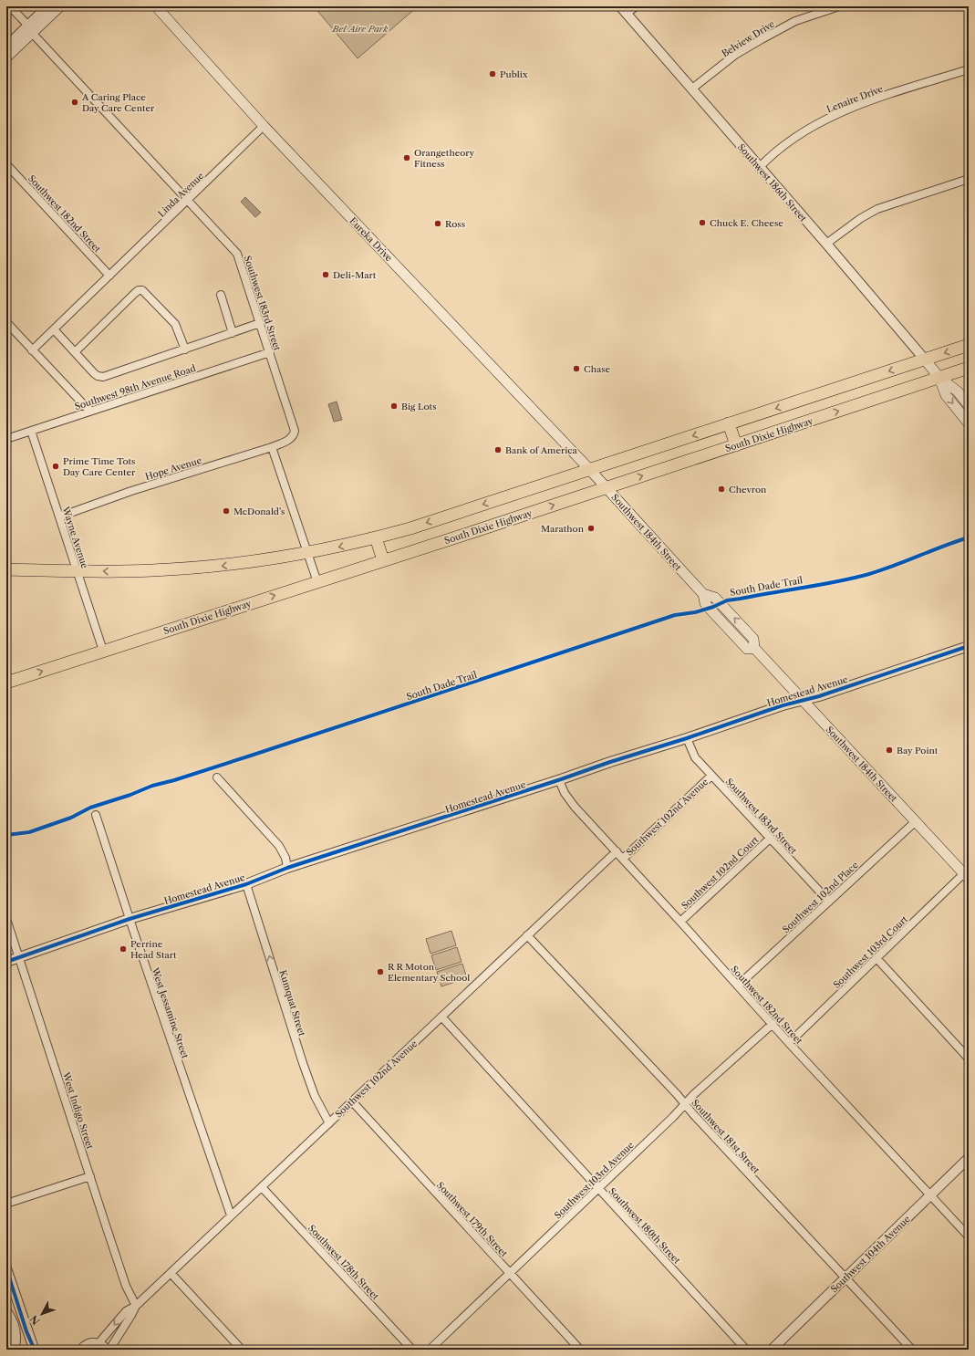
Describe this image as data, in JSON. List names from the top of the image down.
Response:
{
  "streets": {
    "highway": ["South Dixie Highway"],
    "main road": ["Eureka Drive", "Southwest 184th Street"],
    "street": [
      "Belview Drive",
      "Lenaire Drive",
      "Southwest 186th Street",
      "Linda Avenue",
      "Southwest 182nd Street",
      "Southwest 183rd Street",
      "Southwest 98th Avenue Road",
      "Hope Avenue",
      "Wayne Avenue",
      "Homestead Avenue",
      "Southwest 102nd Avenue",
      "Southwest 102nd Court",
      "Southwest 102nd Place",
      "Southwest 103rd Court",
      "Kumquat Street",
      "West Jessamine Street",
      "West Indigo Street",
      "Southwest 181st Street",
      "Southwest 103rd Avenue",
      "Southwest 179th Street",
      "Southwest 180th Street",
      "Southwest 104th Avenue",
      "Southwest 178th Street"
    ],
    "cycle path": ["South Dade Trail"]
  },
  "crossings": [
    ["Belview Drive", "Southwest 186th Street"],
    ["Lenaire Drive", "Southwest 186th Street"],
    ["Linda Avenue", "Southwest 182nd Street"],
    ["Linda Avenue", "Eureka Drive"],
    ["Linda Avenue", "Southwest 183rd Street"],
    ["Southwest 182nd Street", "Homestead Avenue"],
    ["Southwest 182nd Street", "Southwest 102nd Avenue"],
    ["Southwest 182nd Street", "Southwest 102nd Court"],
    ["Southwest 182nd Street", "Southwest 102nd Place"],
    ["Southwest 182nd Street", "Southwest 103rd Court"],
    ["Southwest 182nd Street", "Southwest 103rd Avenue"],
    ["Southwest 182nd Street", "Southwest 104th Avenue"],
    ["Eureka Drive", "Southwest 184th Street"],
    ["Southwest 183rd Street", "Southwest 98th Avenue Road"],
    ["Southwest 183rd Street", "Hope Avenue"],
    ["Southwest 183rd Street", "Homestead Avenue"],
    ["Southwest 183rd Street", "Southwest 102nd Avenue"],
    ["Southwest 183rd Street", "Southwest 102nd Court"],
    ["Southwest 183rd Street", "Southwest 102nd Place"],
    ["Southwest 98th Avenue Road", "Wayne Avenue"],
    ["South Dixie Highway", "Southwest 184th Street"],
    ["South Dixie Highway", "Wayne Avenue"],
    ["Hope Avenue", "Wayne Avenue"],
    ["Southwest 184th Street", "Homestead Avenue"],
    ["Southwest 184th Street", "Southwest 102nd Place"],
    ["Southwest 184th Street", "Southwest 103rd Court"],
    ["Homestead Avenue", "Kumquat Street"],
    ["Homestead Avenue", "West Jessamine Street"],
    ["Homestead Avenue", "West Indigo Street"],
    ["Southwest 102nd Avenue", "Kumquat Street"],
    ["Southwest 102nd Avenue", "West Jessamine Street"],
    ["Southwest 102nd Avenue", "West Indigo Street"],
    ["Southwest 102nd Avenue", "Southwest 181st Street"],
    ["Southwest 102nd Avenue", "Southwest 179th Street"],
    ["Southwest 102nd Avenue", "Southwest 180th Street"],
    ["Southwest 102nd Avenue", "Southwest 178th Street"],
    ["Southwest 181st Street", "Southwest 103rd Avenue"],
    ["Southwest 181st Street", "Southwest 104th Avenue"],
    ["Southwest 103rd Avenue", "Southwest 179th Street"],
    ["Southwest 103rd Avenue", "Southwest 180th Street"]
  ],
  "one_way": ["Kumquat Street"],
  "parks": ["Bel Aire Park"],
  "places": [
    "Publix",
    "A Caring Place Day Care Center",
    "Orangetheory Fitness",
    "Chuck E. Cheese",
    "Ross",
    "Deli-Mart",
    "Chase",
    "Big Lots",
    "Bank of America",
    "Prime Time Tots Day Care Center",
    "Chevron",
    "McDonald's",
    "Marathon",
    "Bay Point",
    "Perrine Head Start",
    "R R Moton Elementary School"
  ],
  "north": "bottom left"
}
